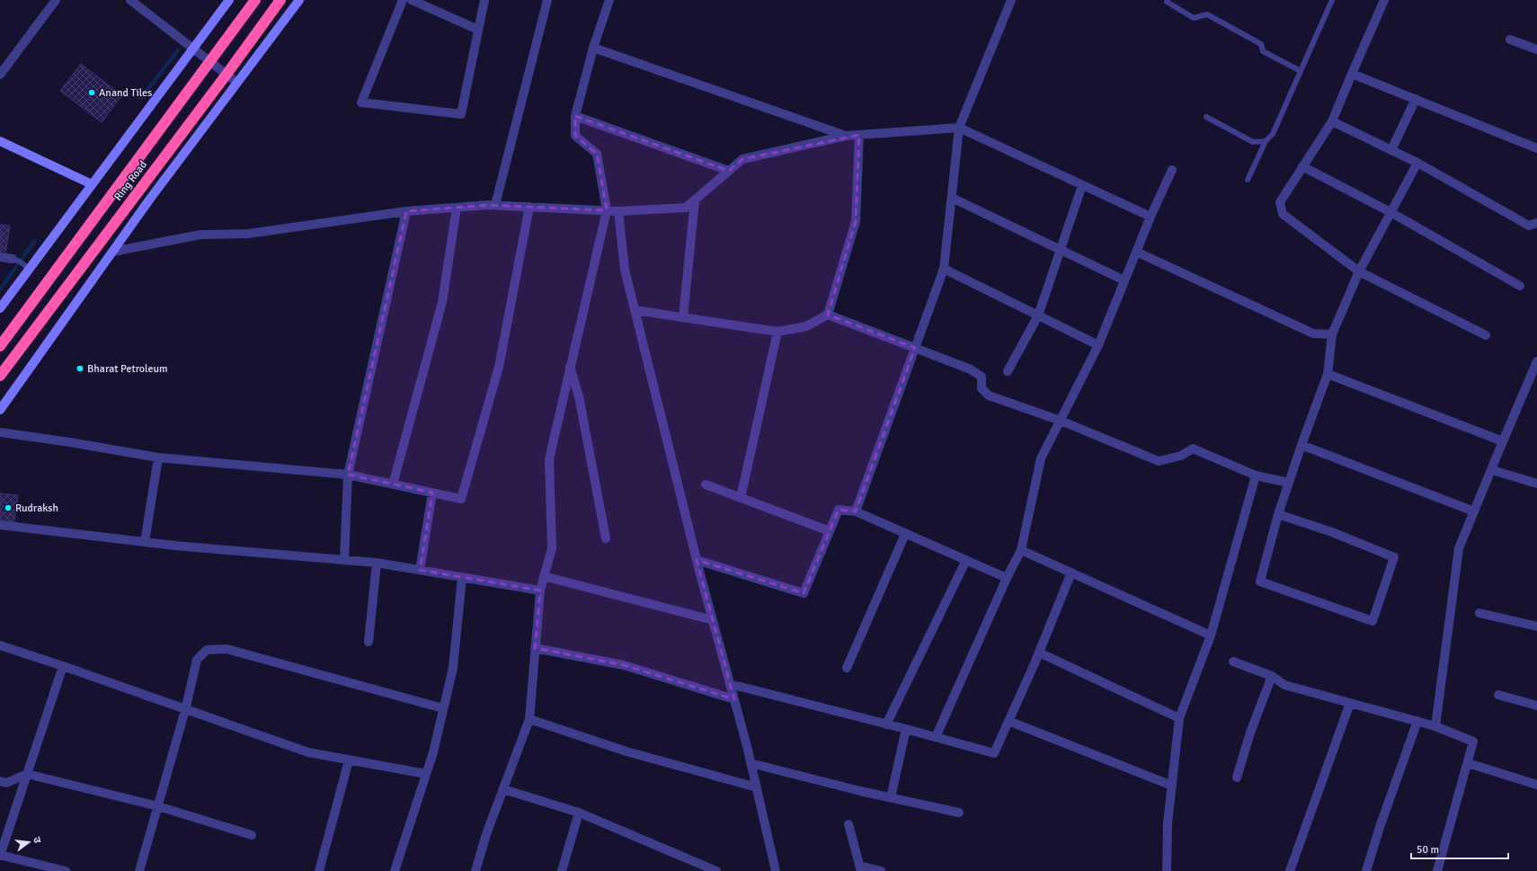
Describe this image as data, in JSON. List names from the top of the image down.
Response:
{
  "streets": {
    "highway": ["Ring Road"]
  },
  "places": ["Anand Tiles", "Bharat Petroleum", "Rudraksh"],
  "scale_bar": "50 m",
  "north": "right"
}
